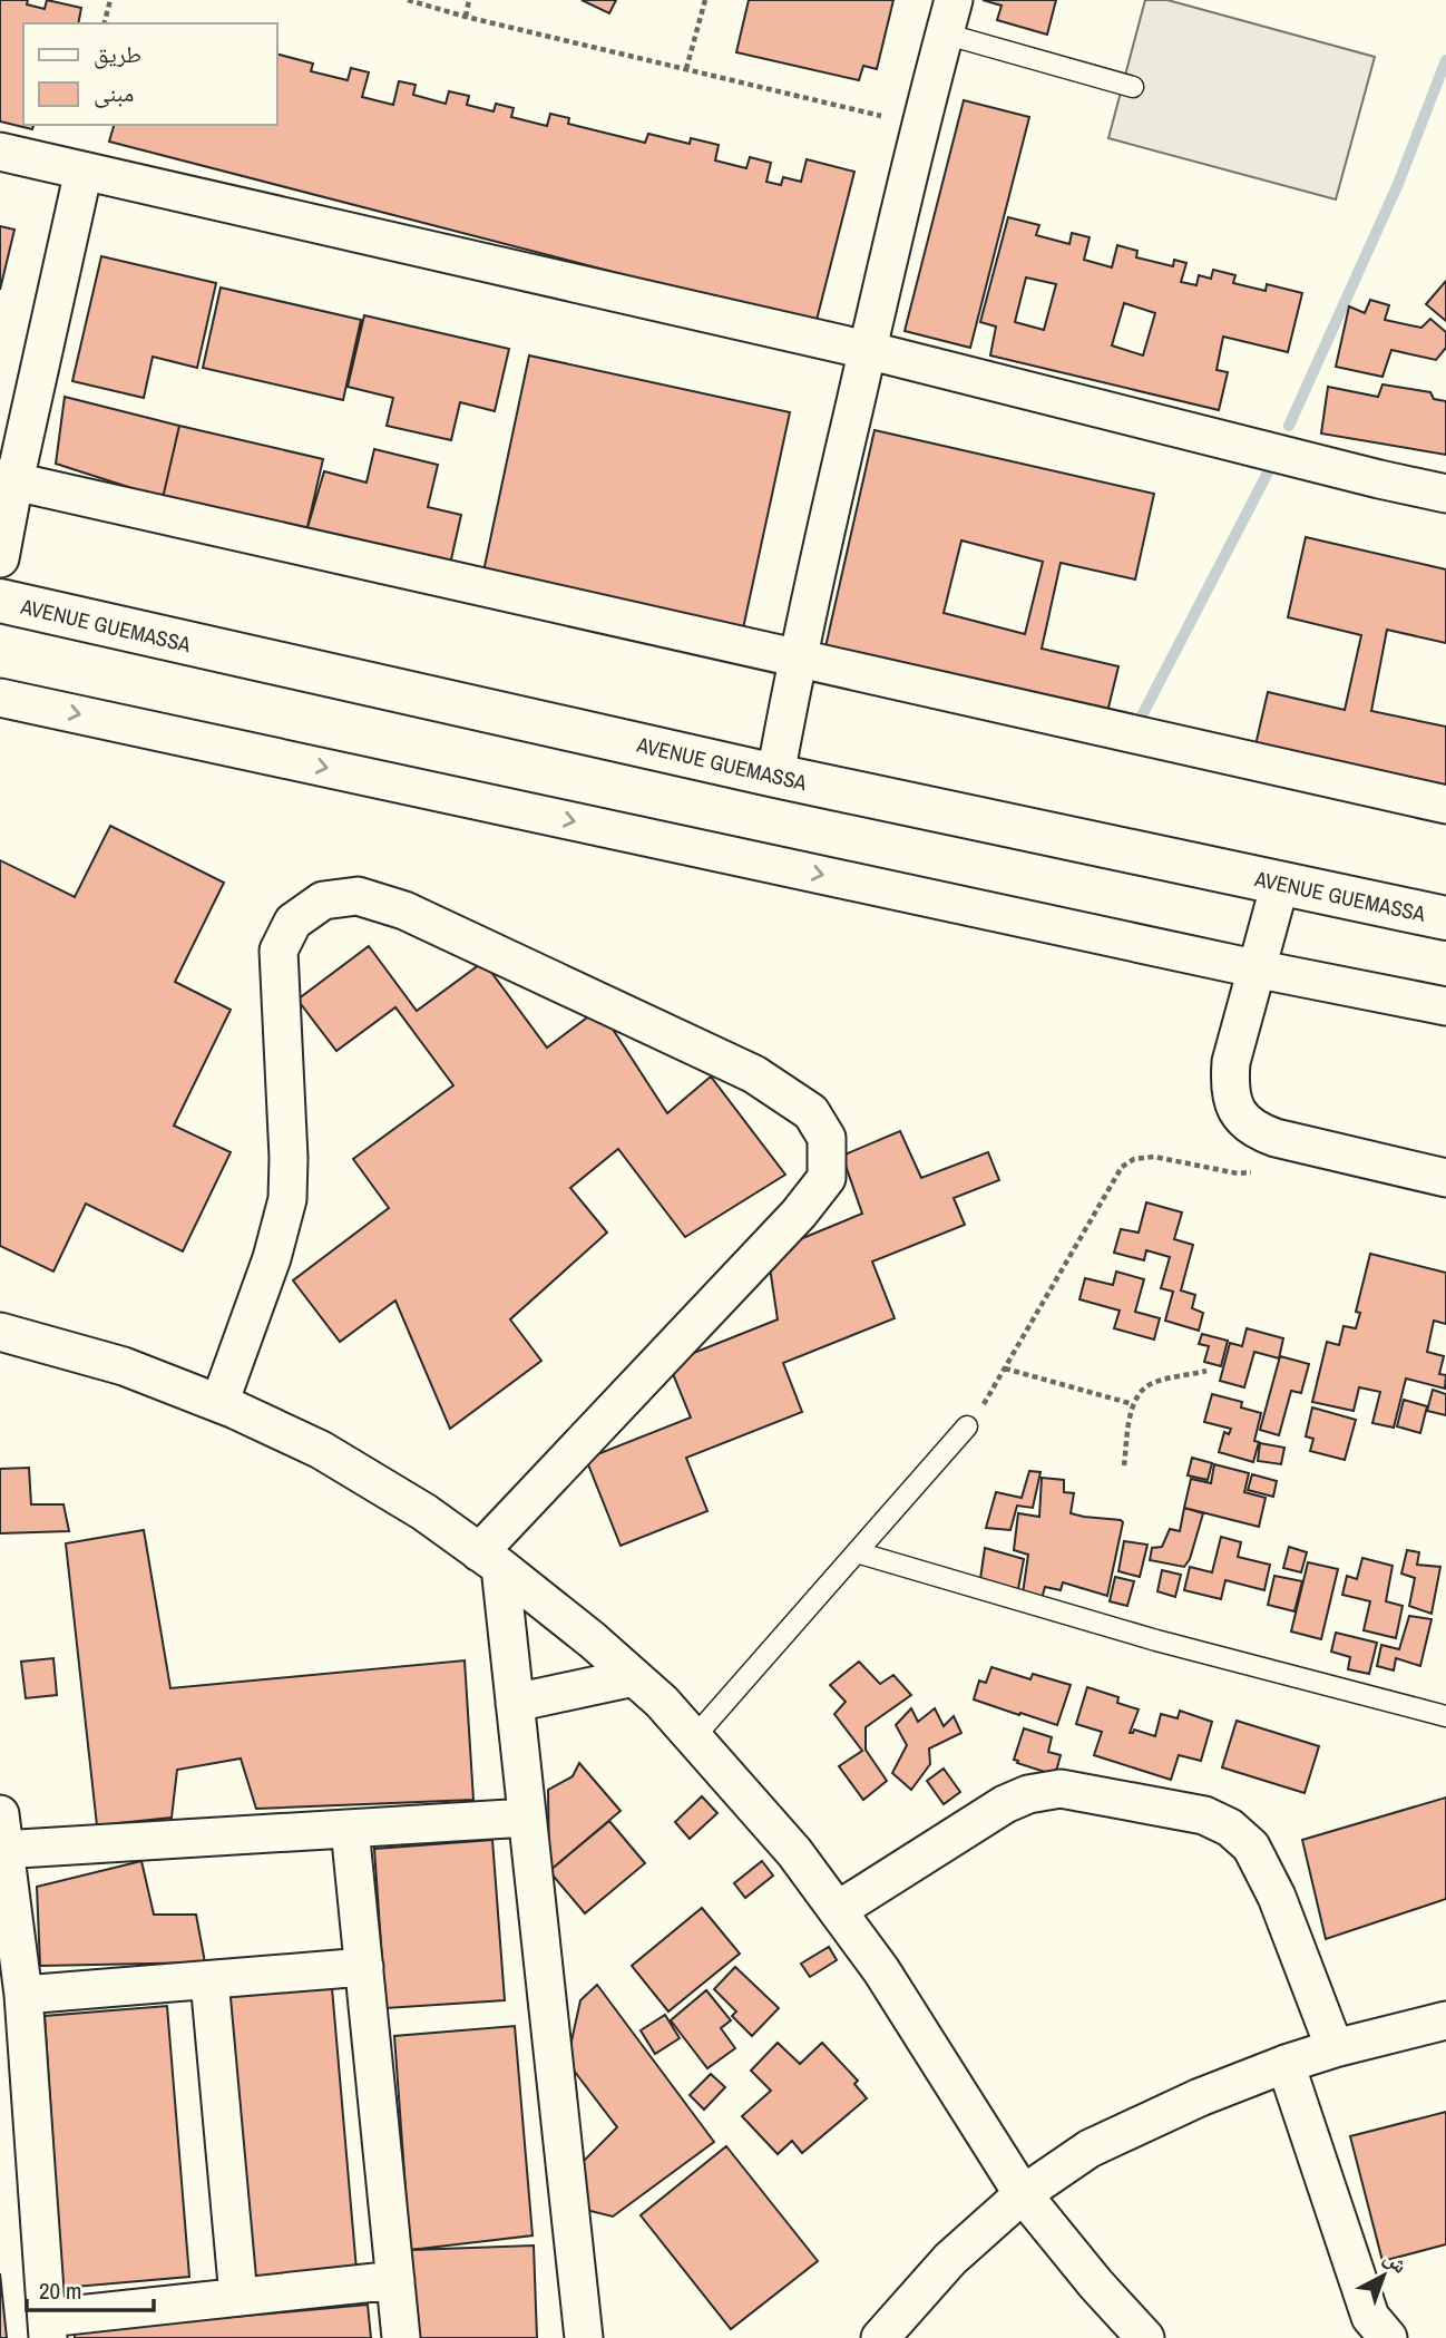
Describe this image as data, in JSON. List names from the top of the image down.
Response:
{
  "streets": {
    "main road": ["AVENUE GUEMASSA"]
  },
  "legend": ["طريق", "مبنى"],
  "scale_bar": "20 m",
  "north": "top right"
}
